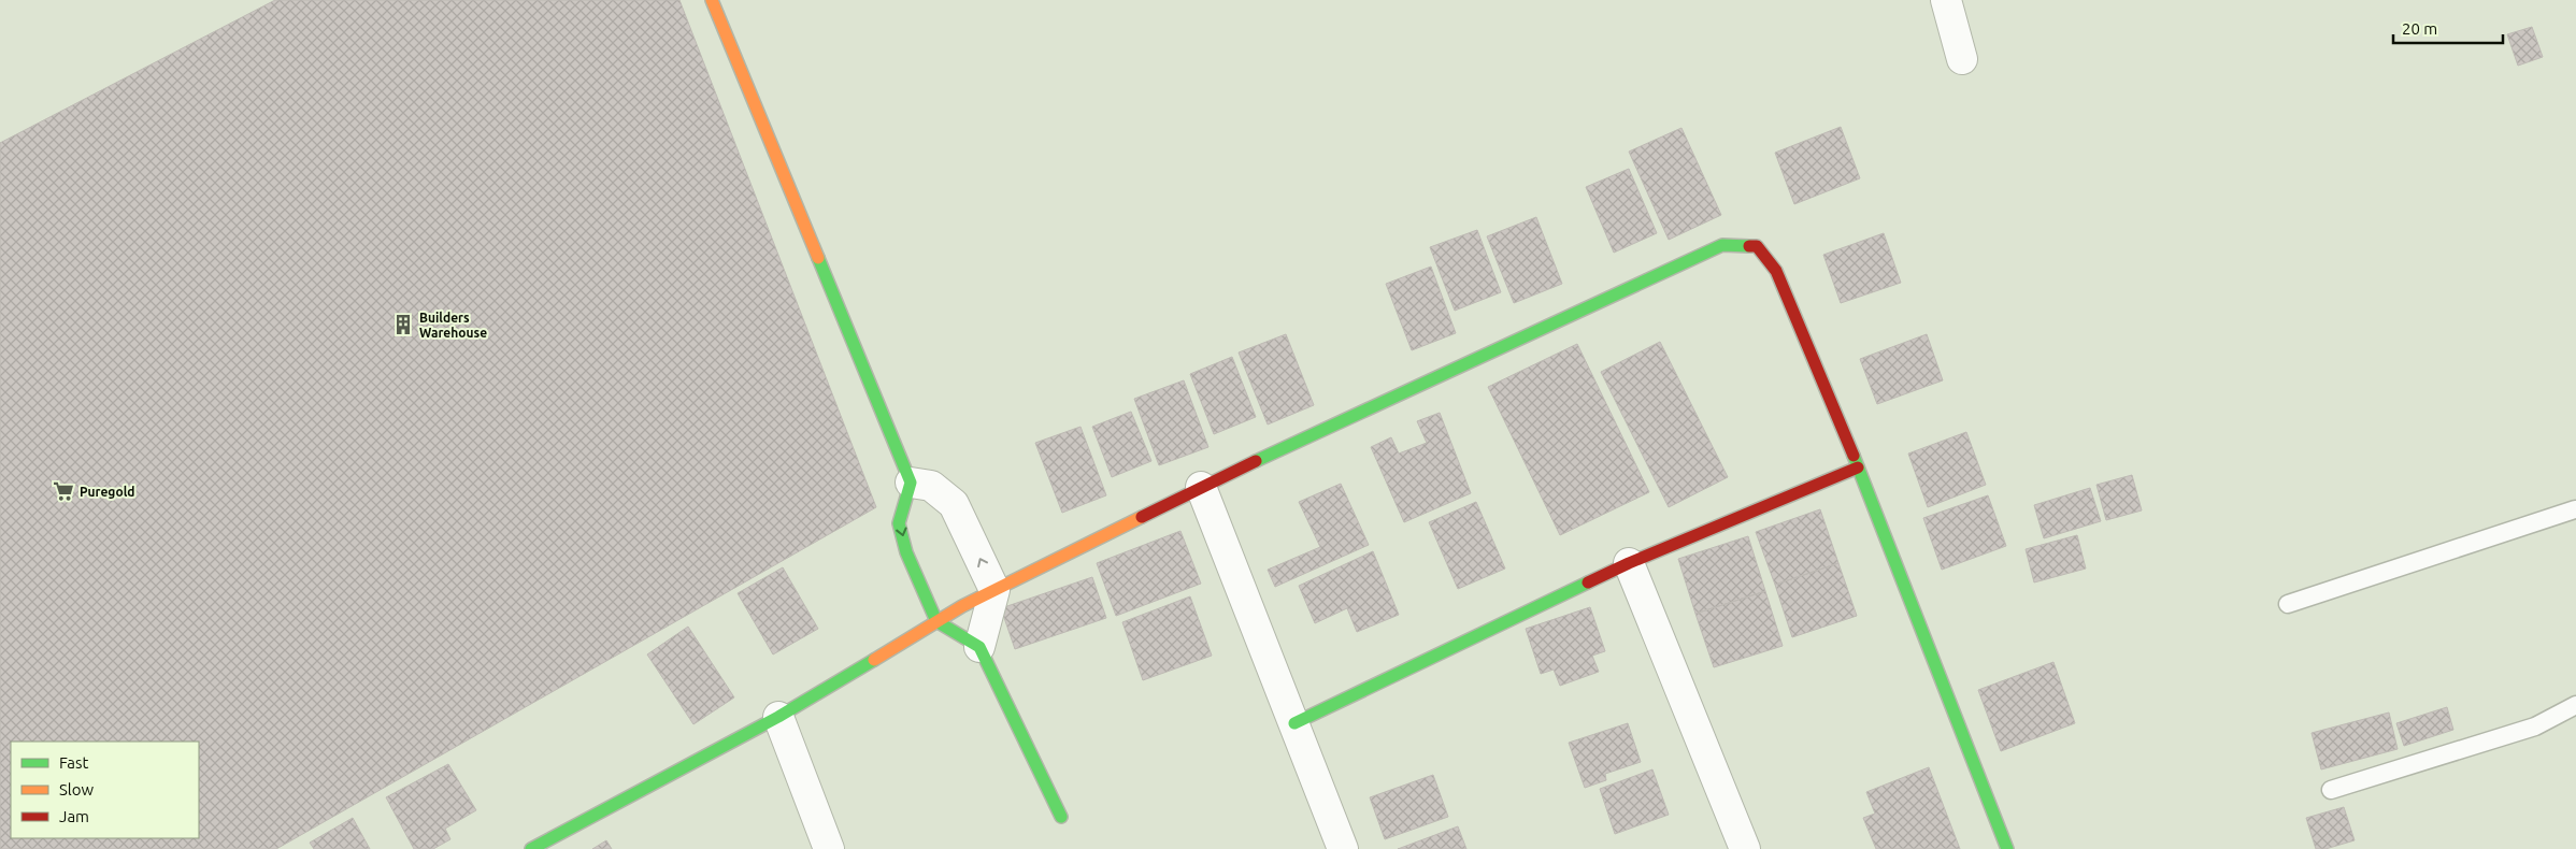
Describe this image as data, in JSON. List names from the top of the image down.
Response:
{
  "places": {
    "building": ["Builders Warehouse"],
    "supermarket": ["Puregold"]
  },
  "legend": ["Fast", "Slow", "Jam"],
  "scale_bar": "20 m"
}
